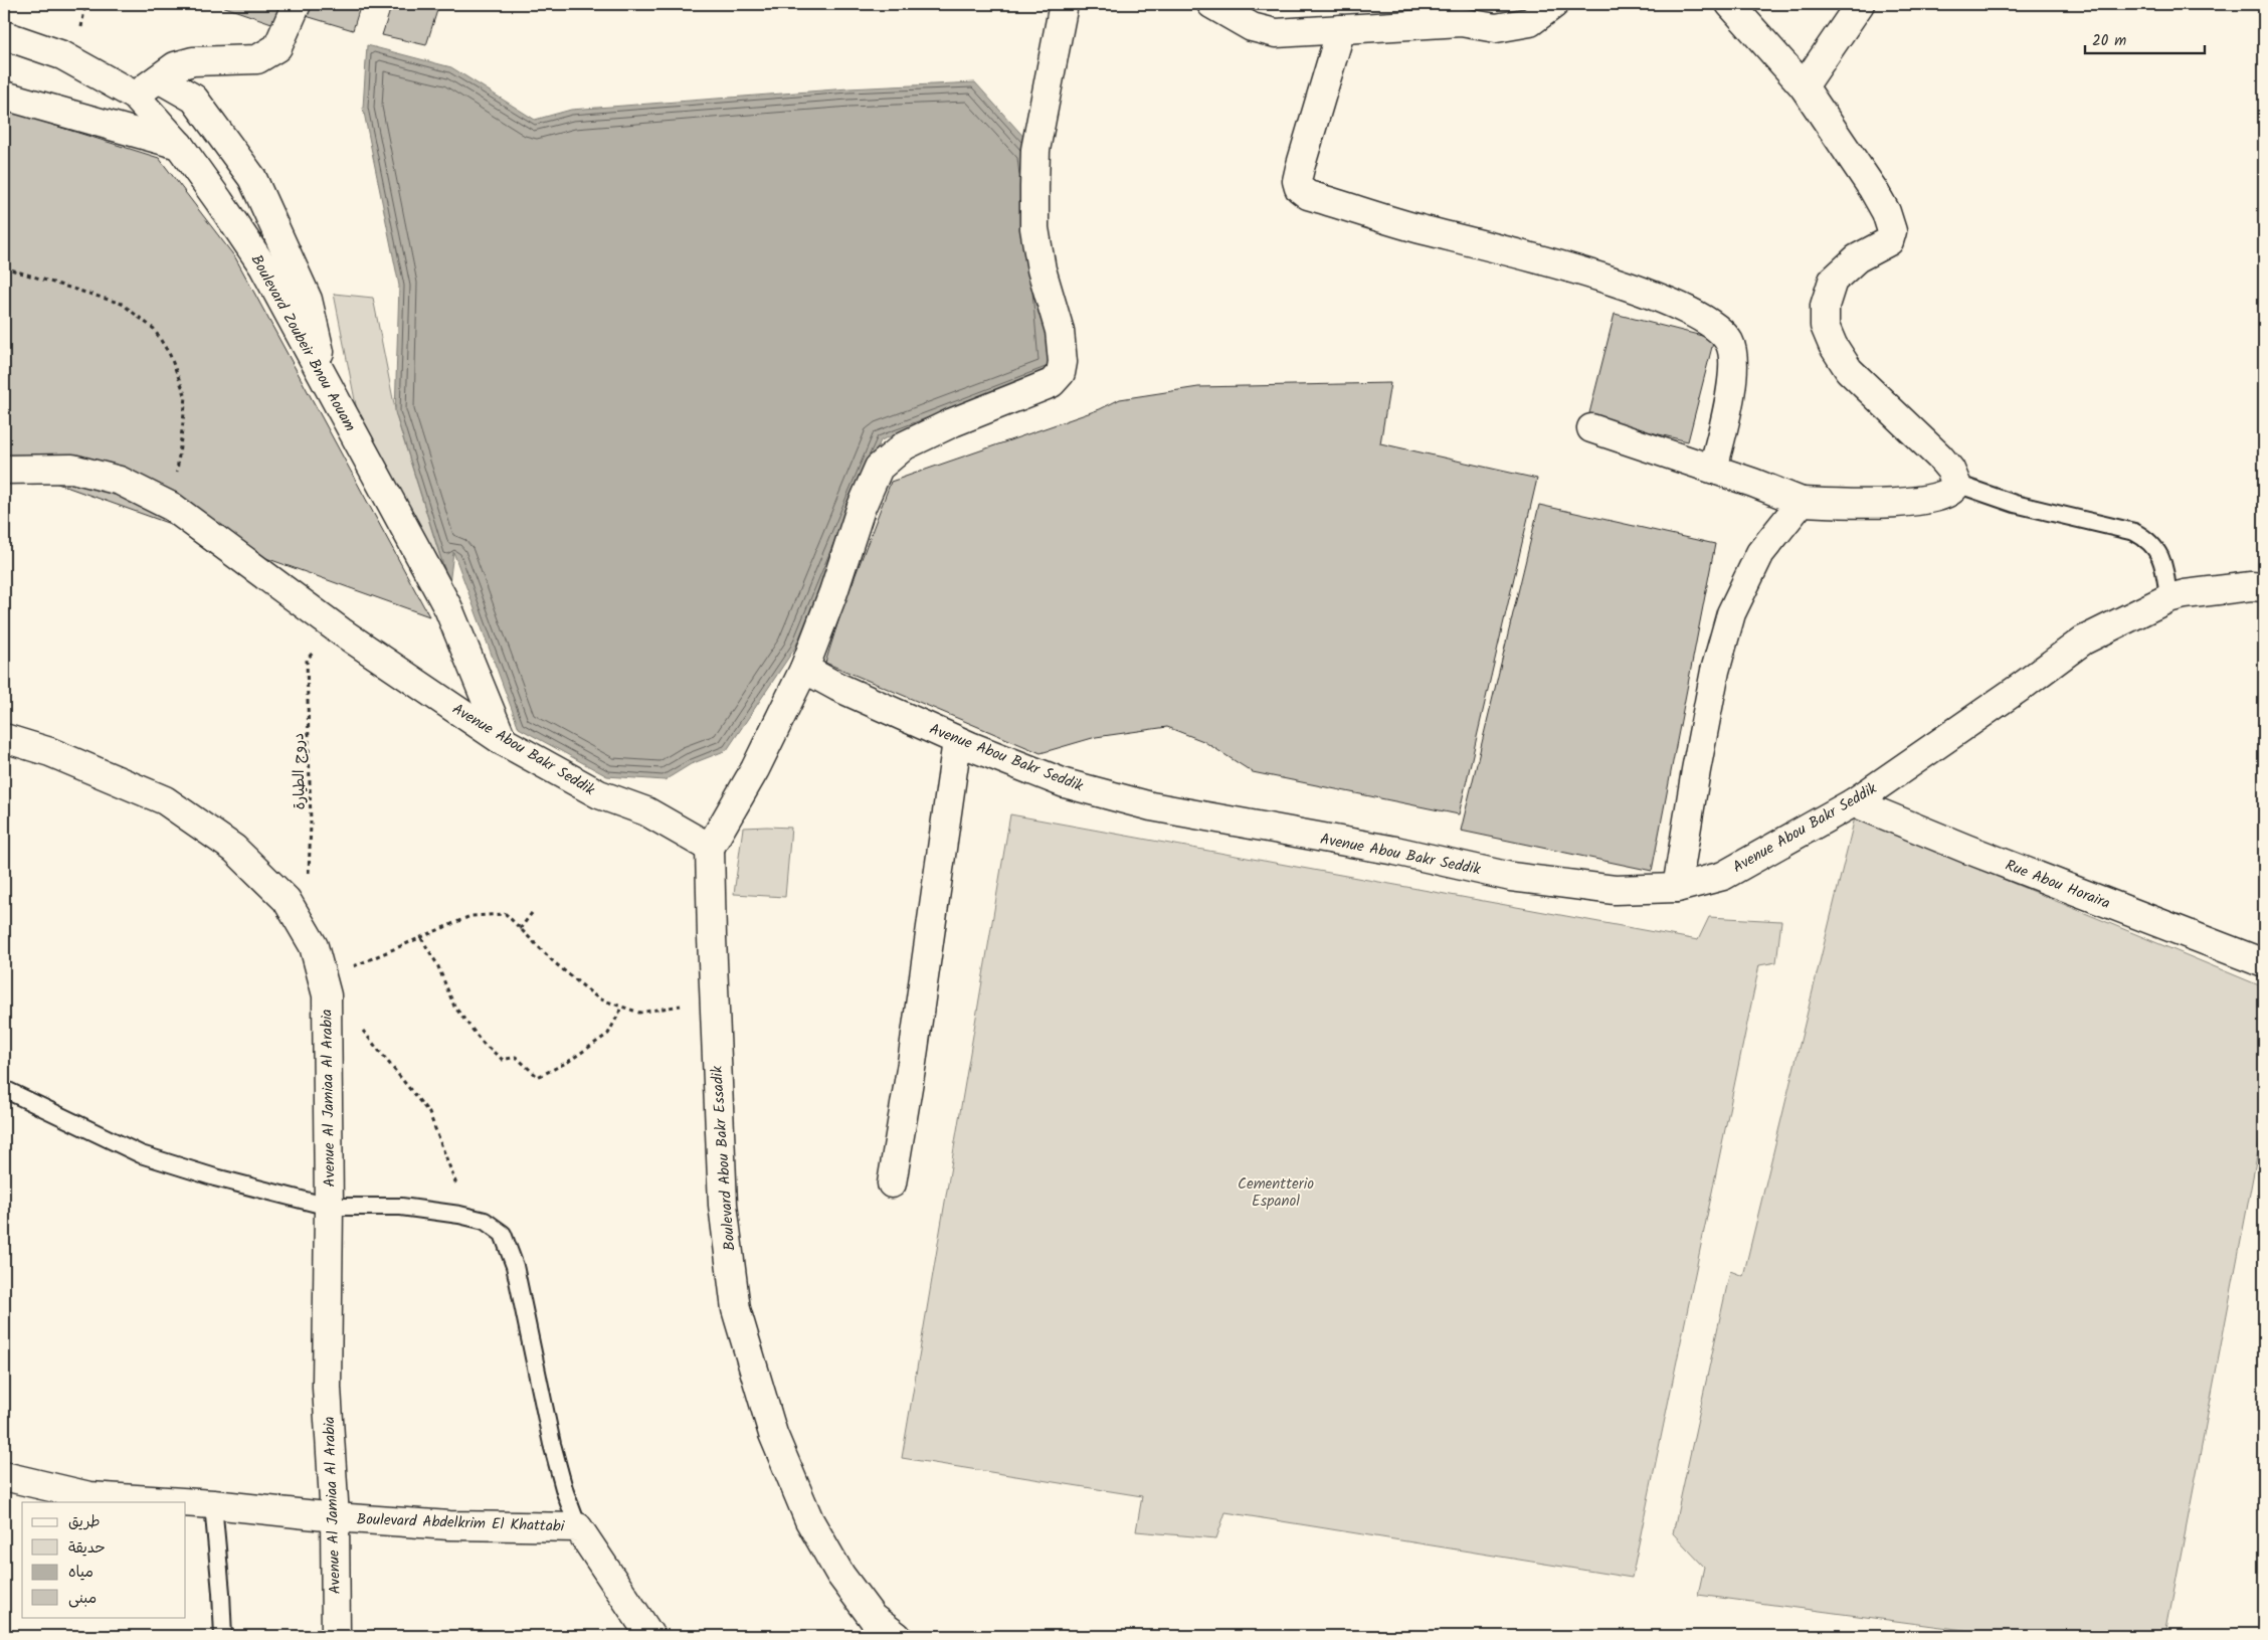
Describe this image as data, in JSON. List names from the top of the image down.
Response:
{
  "streets": {
    "street": [
      "Boulevard Zoubeir Bnou Aouam",
      "Avenue Abou Bakr Seddik",
      "Rue Abou Horaira",
      "Avenue Al Jamiaa Al Arabia",
      "Boulevard Abou Bakr Essadik",
      "Boulevard Abdelkrim El Khattabi"
    ],
    "path": ["دروج الطيارة"]
  },
  "crossings": [
    ["Boulevard Zoubeir Bnou Aouam", "Avenue Abou Bakr Seddik"],
    ["Avenue Abou Bakr Seddik", "دروج الطيارة"],
    ["Avenue Abou Bakr Seddik", "Rue Abou Horaira"],
    ["Avenue Abou Bakr Seddik", "Boulevard Abou Bakr Essadik"],
    ["دروج الطيارة", "Avenue Al Jamiaa Al Arabia"],
    ["Avenue Al Jamiaa Al Arabia", "Boulevard Abdelkrim El Khattabi"]
  ],
  "parks": ["Cementterio Espanol"],
  "legend": [
    "طريق",
    "حديقة",
    "مياه",
    "مبنى"
  ],
  "scale_bar": "20 m"
}
